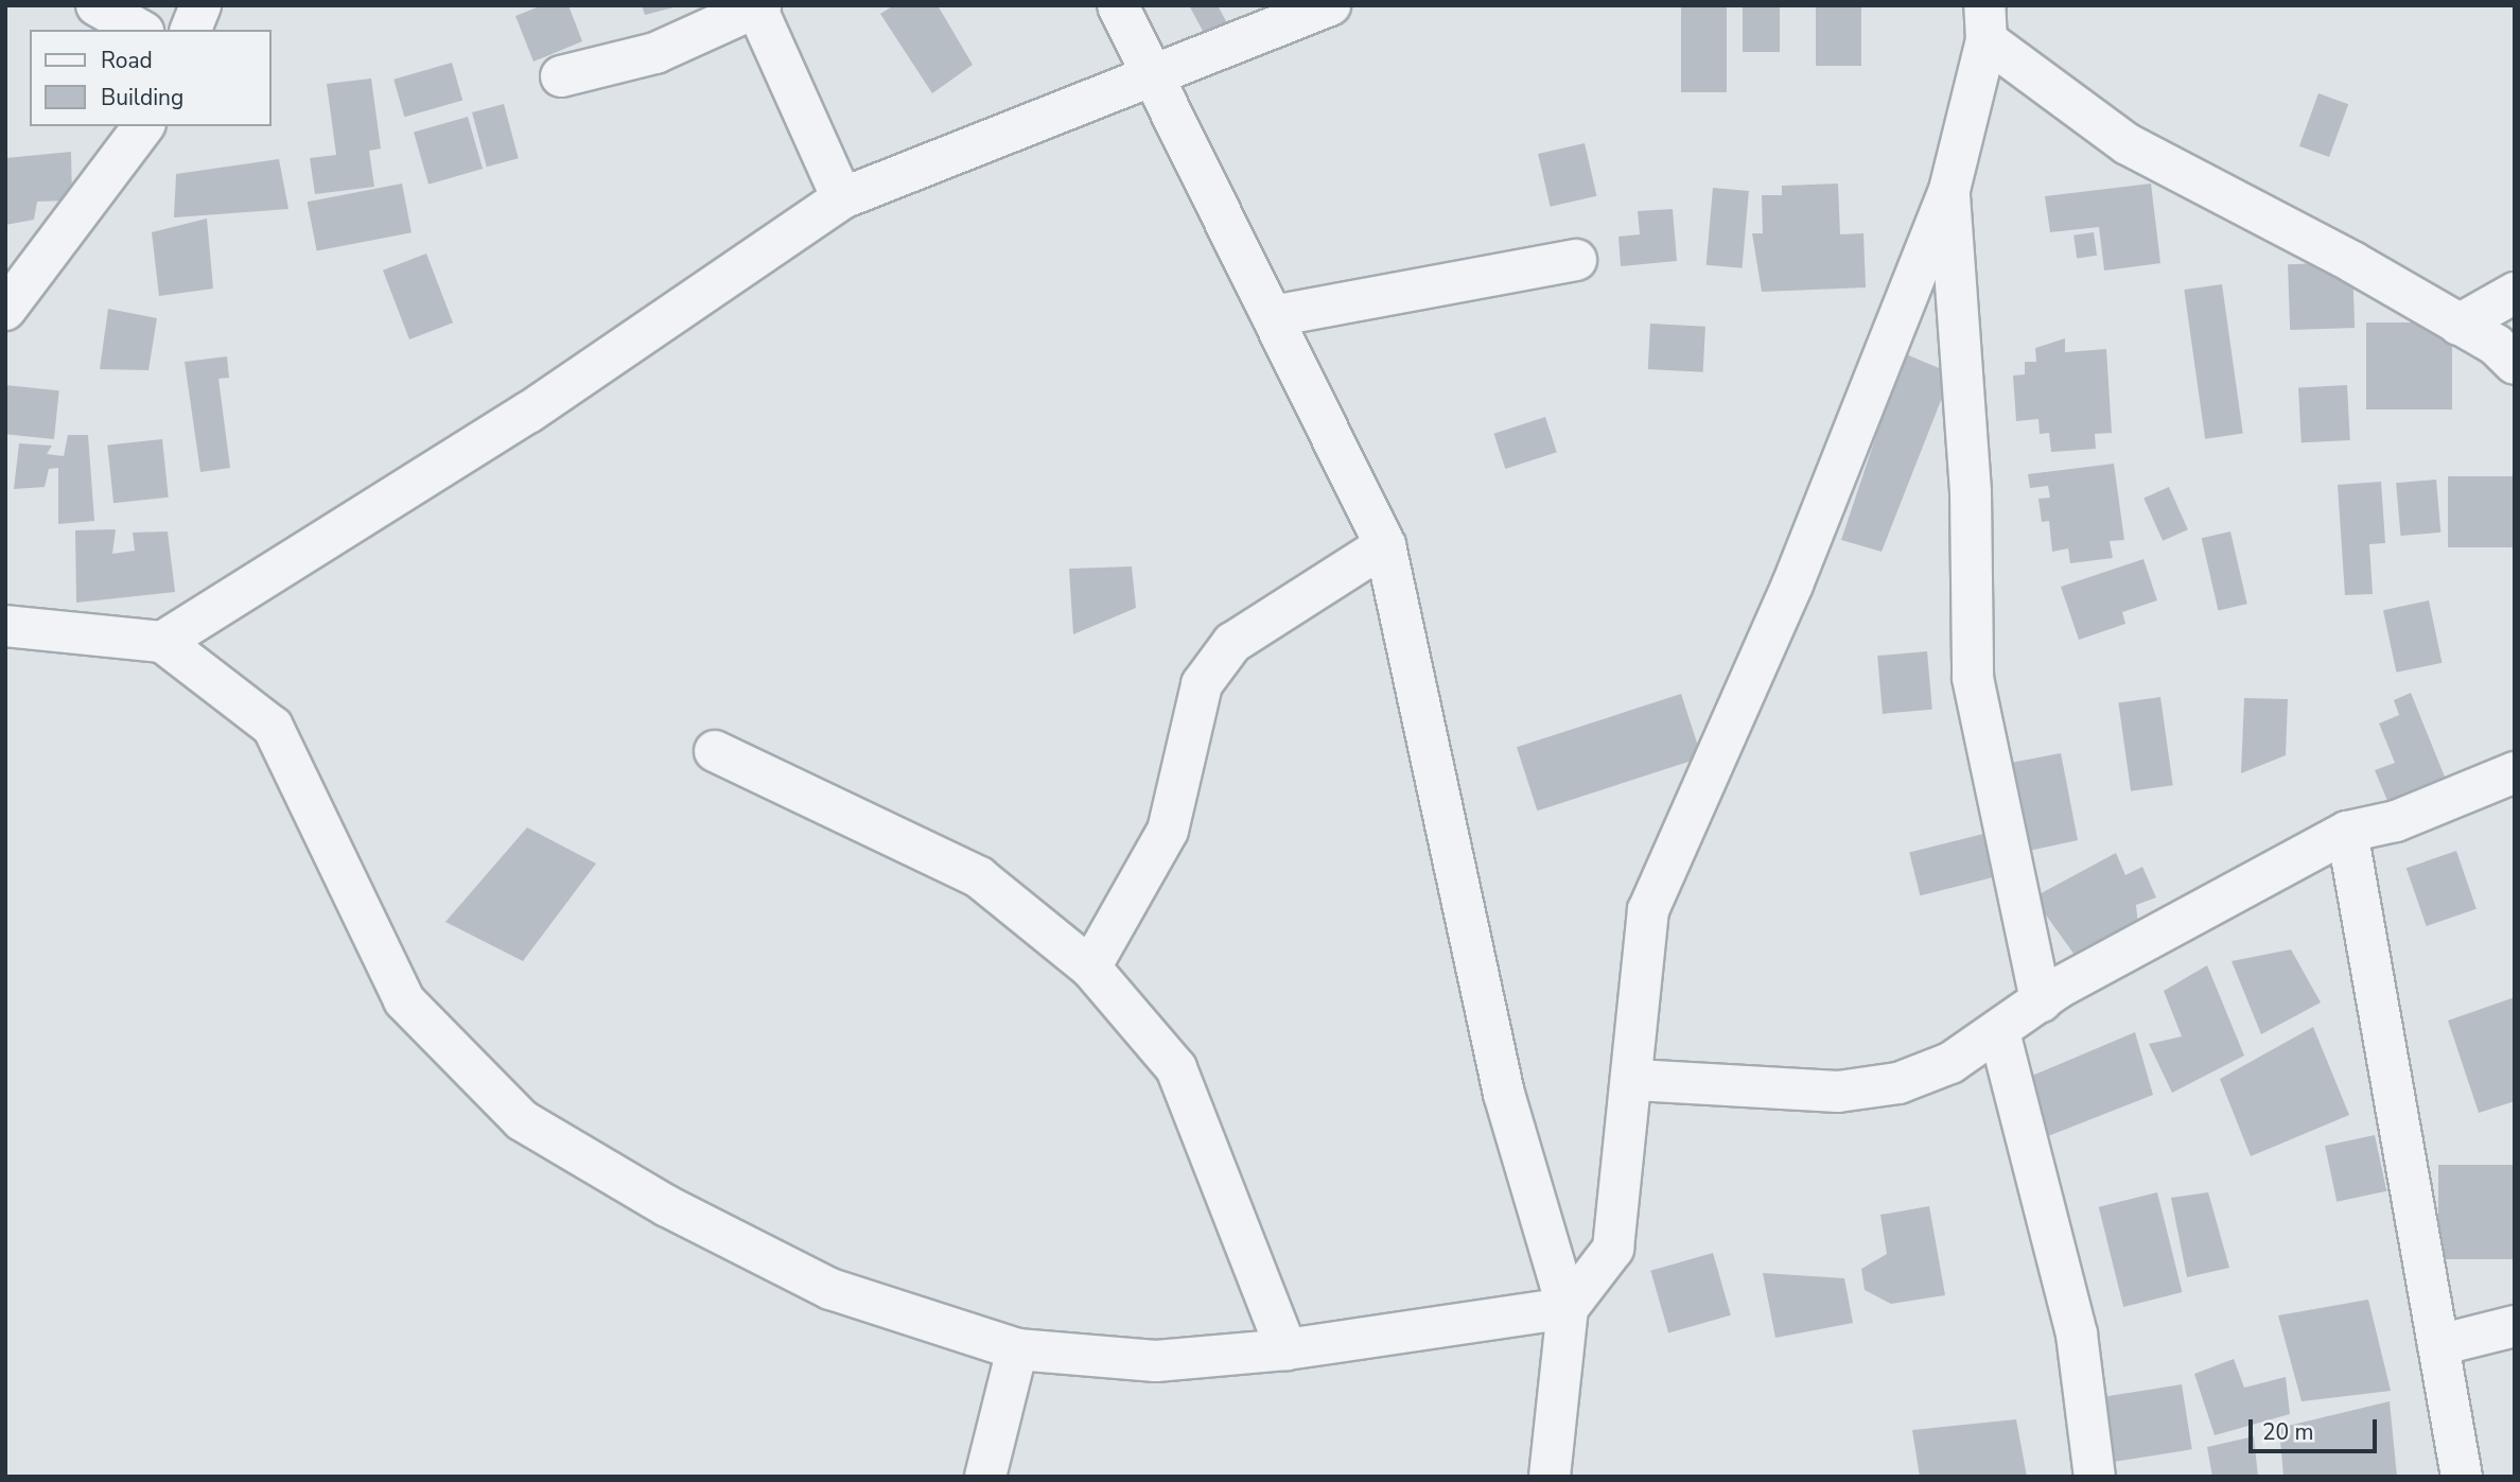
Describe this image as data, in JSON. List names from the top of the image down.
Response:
{
  "legend": ["Road", "Building"],
  "scale_bar": "20 m"
}
